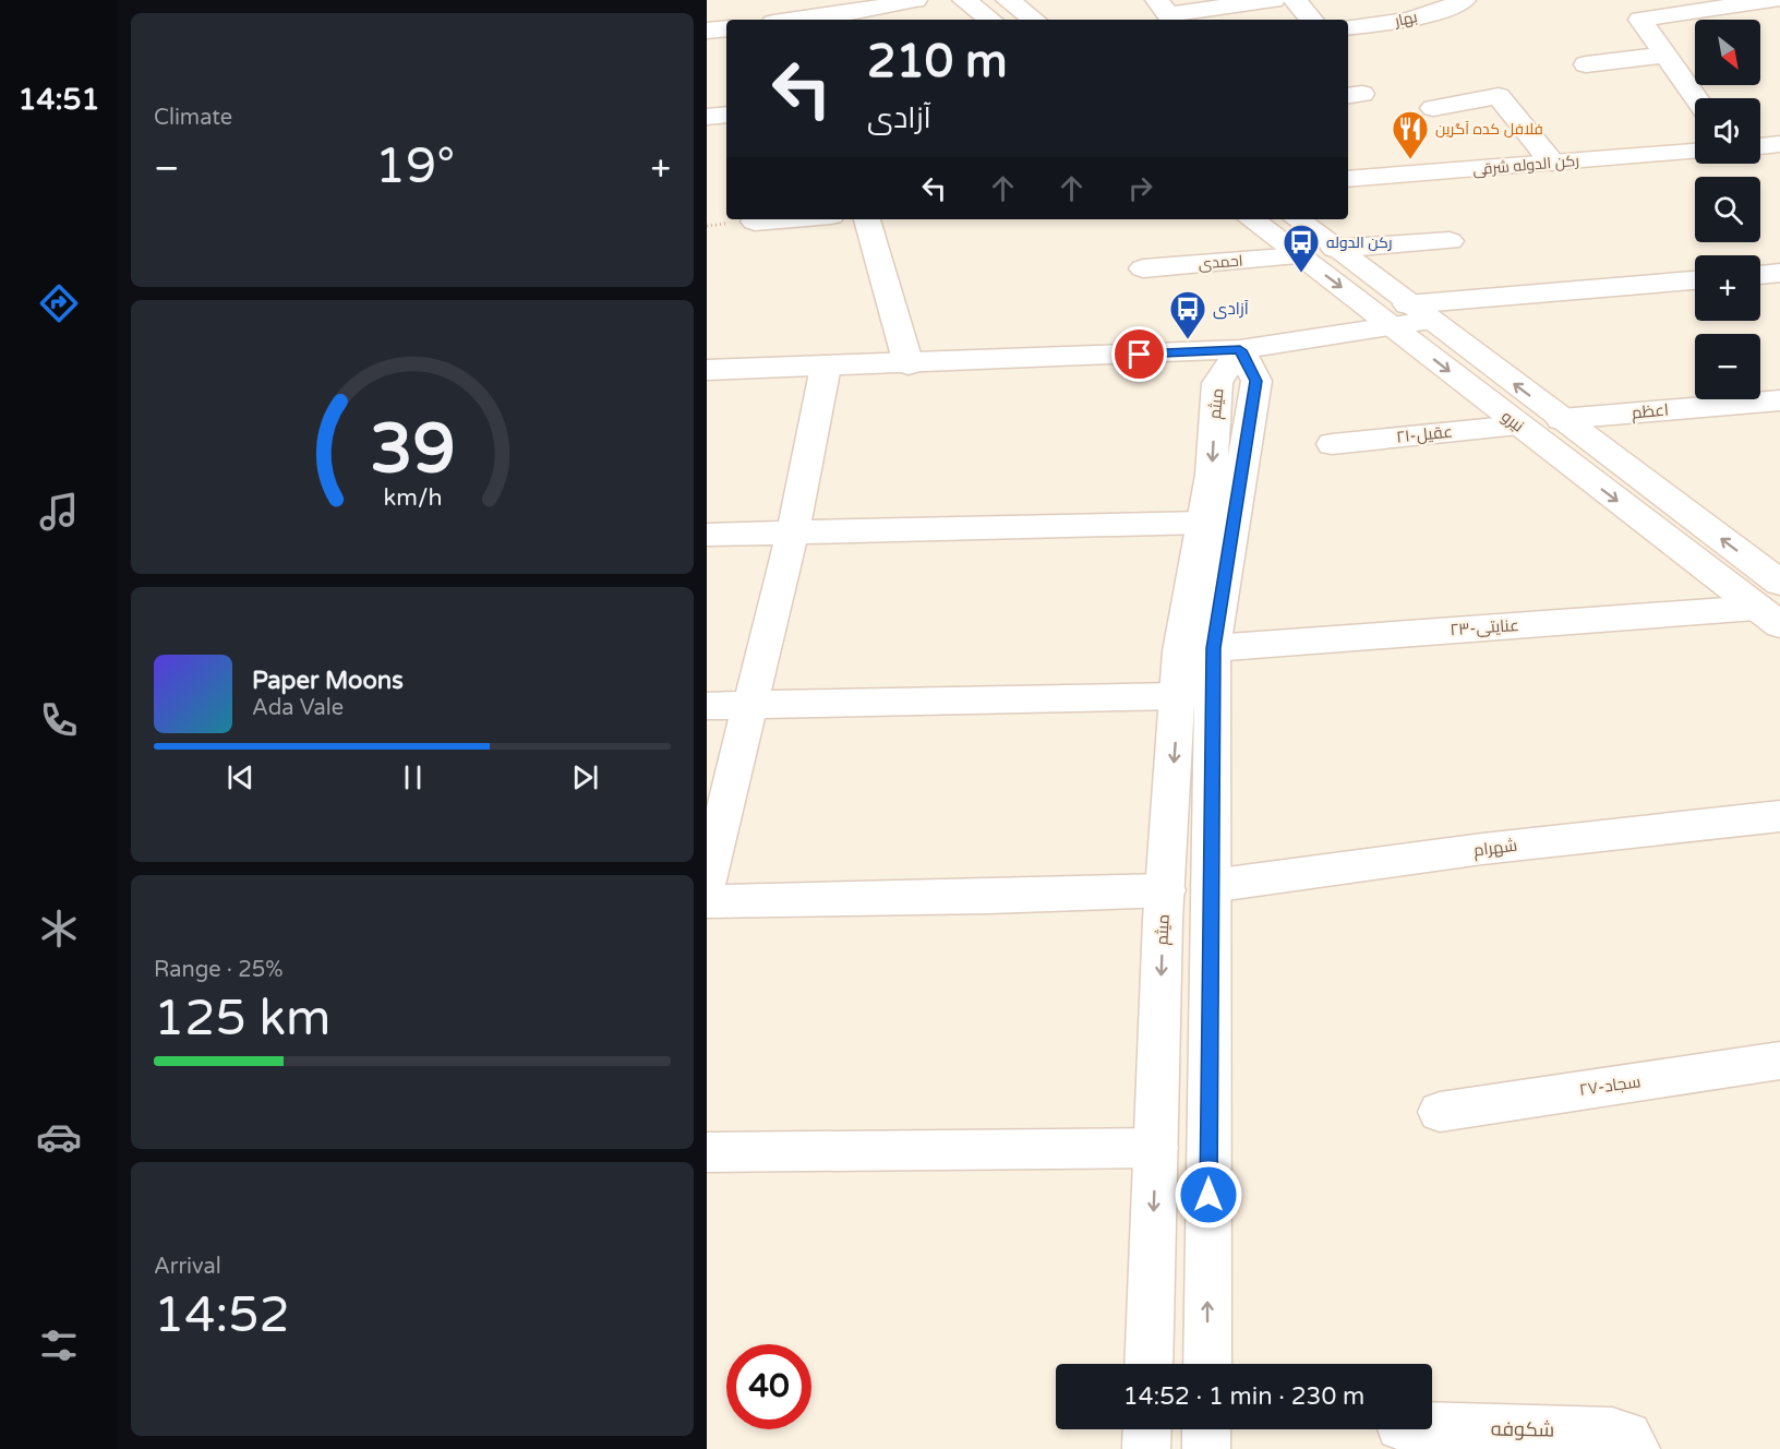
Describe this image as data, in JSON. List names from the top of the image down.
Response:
{
  "streets": {
    "street": [
      "بهار",
      "رکن الدوله شرقی",
      "احمدی",
      "میثم",
      "اعظم",
      "نیرو",
      "۲۱-عقیل",
      "۲۳-عنایتی",
      "شهرام",
      "۲۷-سجاد",
      "شکوفه"
    ]
  },
  "crossings": [
    ["احمدی", "نیرو"],
    ["اعظم", "نیرو"],
    ["نیرو", "۲۱-عقیل"],
    ["نیرو", "۲۳-عنایتی"]
  ],
  "places": {
    "restaurant": ["فلافل کده آگرین"],
    "bus stop": ["رکن الدوله", "آزادی"]
  },
  "north": "bottom right",
  "page": {
    "tabs": "14:51",
    "tile": [
      "Climate",
      ["Range · 25%", "125 km"],
      ["Arrival", "14:52"]
    ],
    "map_buttons": ["+", "−"],
    "turn": ["210 m", "آزادی"],
    "heat": ["−", "19°", "+"],
    "song": ["Paper Moons", "Ada Vale"],
    "limit": "40",
    "trip": "14:52 · 1 min · 230 m",
    "gauge": ["39", "km/h"]
  }
}
